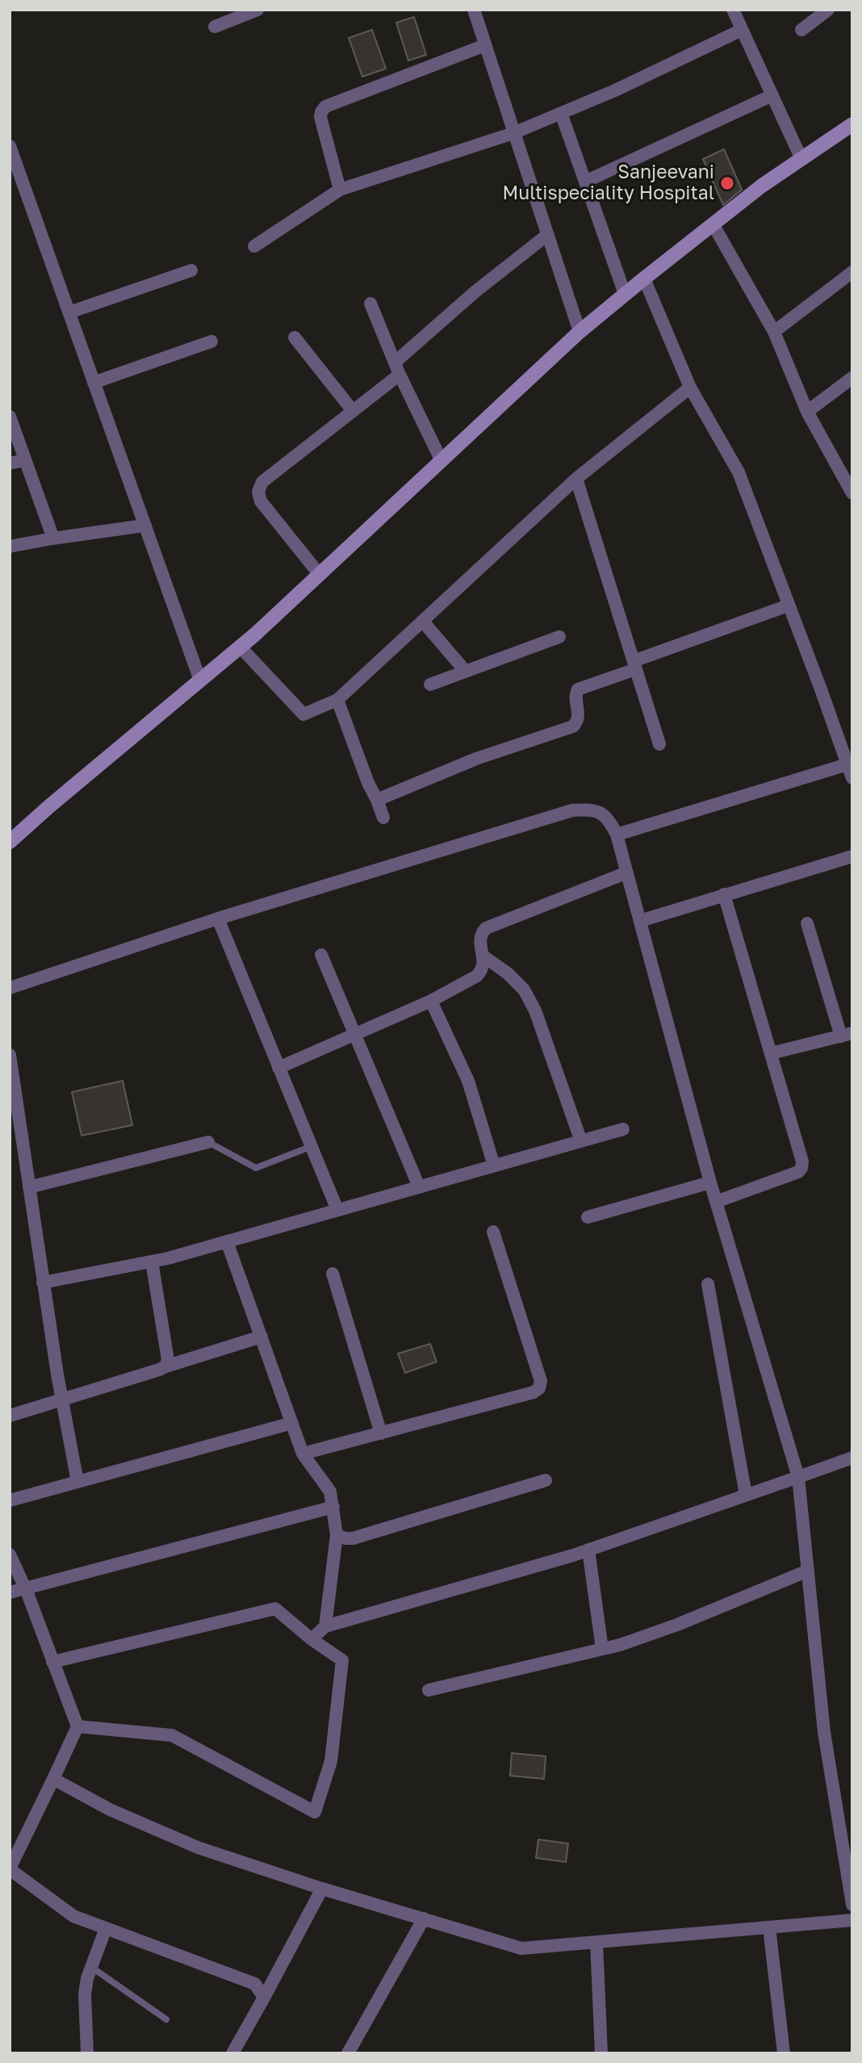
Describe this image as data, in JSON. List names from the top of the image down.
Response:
{
  "places": ["Sanjeevani Multispeciality Hospital"]
}
